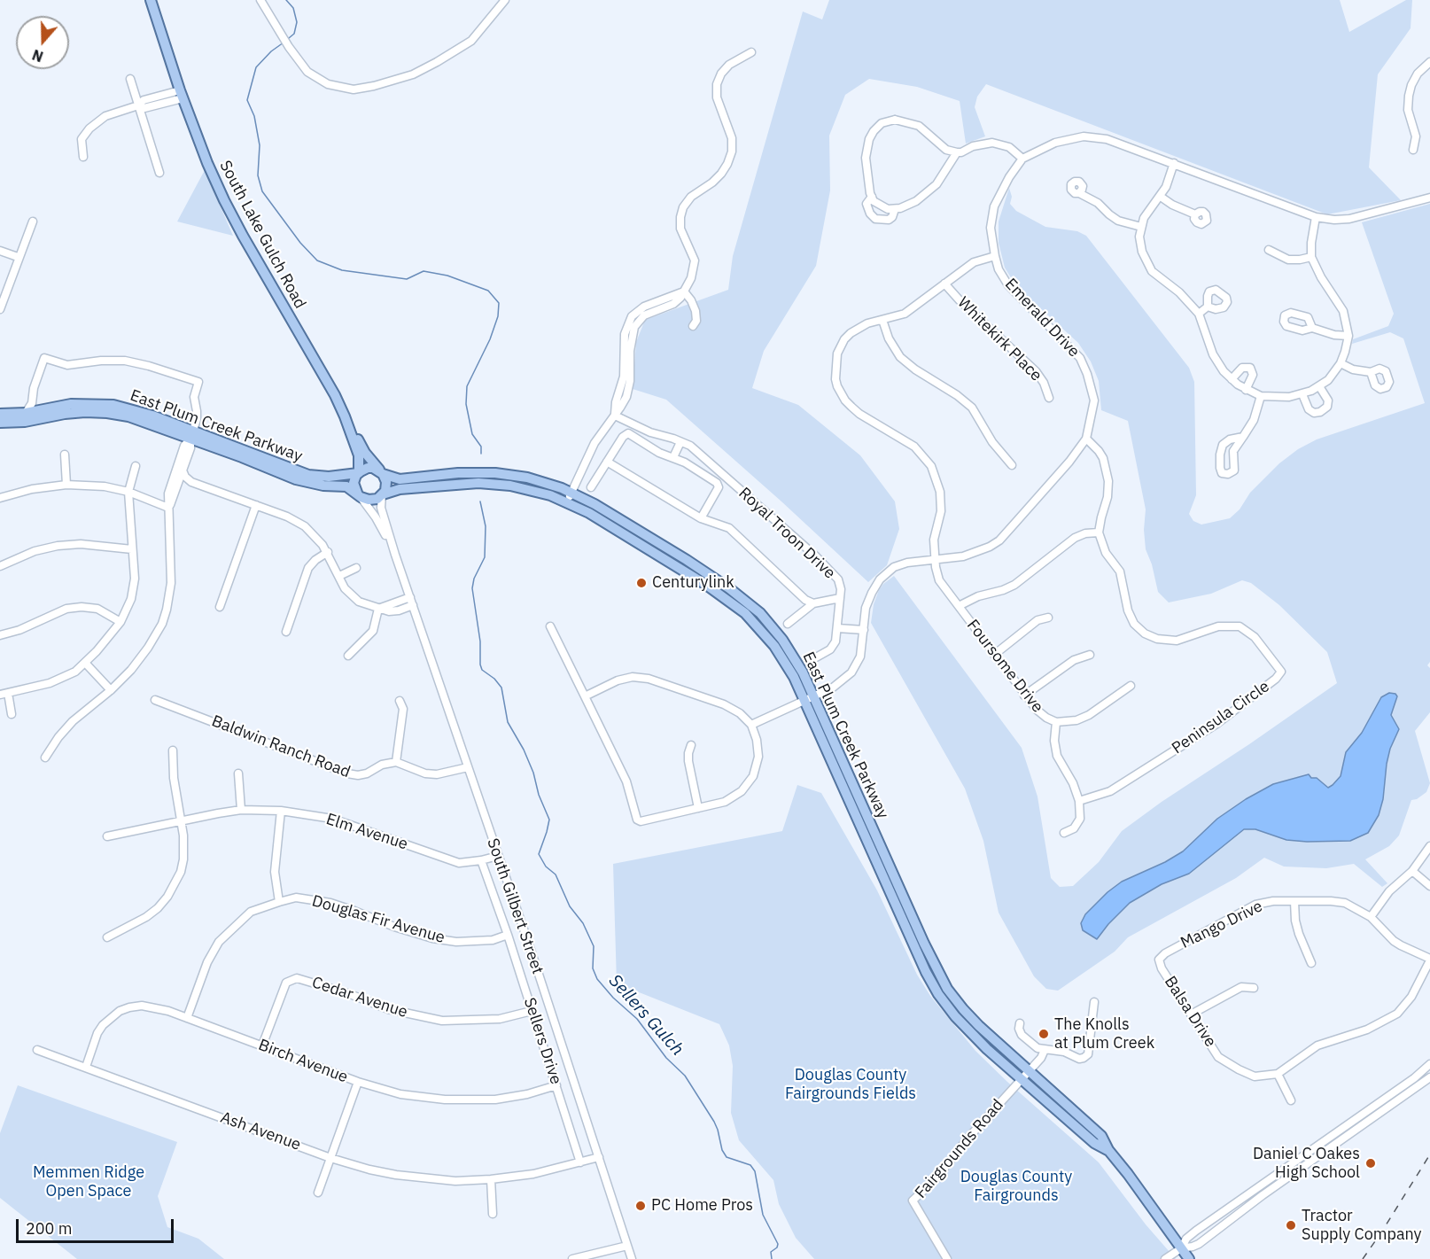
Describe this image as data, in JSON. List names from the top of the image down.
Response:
{
  "streets": {
    "main road": ["South Lake Gulch Road", "East Plum Creek Parkway"],
    "street": [
      "Emerald Drive",
      "Whitekirk Place",
      "Royal Troon Drive",
      "Foursome Drive",
      "Peninsula Circle",
      "Baldwin Ranch Road",
      "Elm Avenue",
      "South Gilbert Street",
      "Douglas Fir Avenue",
      "Mango Drive",
      "Cedar Avenue",
      "Balsa Drive",
      "Sellers Drive",
      "Birch Avenue",
      "Ash Avenue",
      "Fairgrounds Road"
    ]
  },
  "crossings": [
    ["South Lake Gulch Road", "East Plum Creek Parkway"],
    ["South Lake Gulch Road", "South Gilbert Street"],
    ["Emerald Drive", "East Plum Creek Parkway"],
    ["Emerald Drive", "Foursome Drive"],
    ["Whitekirk Place", "Foursome Drive"],
    ["East Plum Creek Parkway", "South Gilbert Street"],
    ["East Plum Creek Parkway", "Fairgrounds Road"],
    ["Elm Avenue", "South Gilbert Street"],
    ["Elm Avenue", "Sellers Drive"],
    ["South Gilbert Street", "Ash Avenue"],
    ["Douglas Fir Avenue", "Sellers Drive"],
    ["Douglas Fir Avenue", "Birch Avenue"],
    ["Mango Drive", "Balsa Drive"],
    ["Cedar Avenue", "Sellers Drive"],
    ["Cedar Avenue", "Birch Avenue"],
    ["Sellers Drive", "Birch Avenue"],
    ["Sellers Drive", "Ash Avenue"],
    ["Birch Avenue", "Ash Avenue"]
  ],
  "water": ["Sellers Gulch"],
  "parks": ["Douglas County Fairgrounds Fields", "Memmen Ridge Open Space", "Douglas County Fairgrounds"],
  "places": [
    "Centurylink",
    "The Knolls at Plum Creek",
    "Daniel C Oakes High School",
    "PC Home Pros",
    "Tractor Supply Company"
  ],
  "scale_bar": "200 m",
  "north": "bottom"
}
